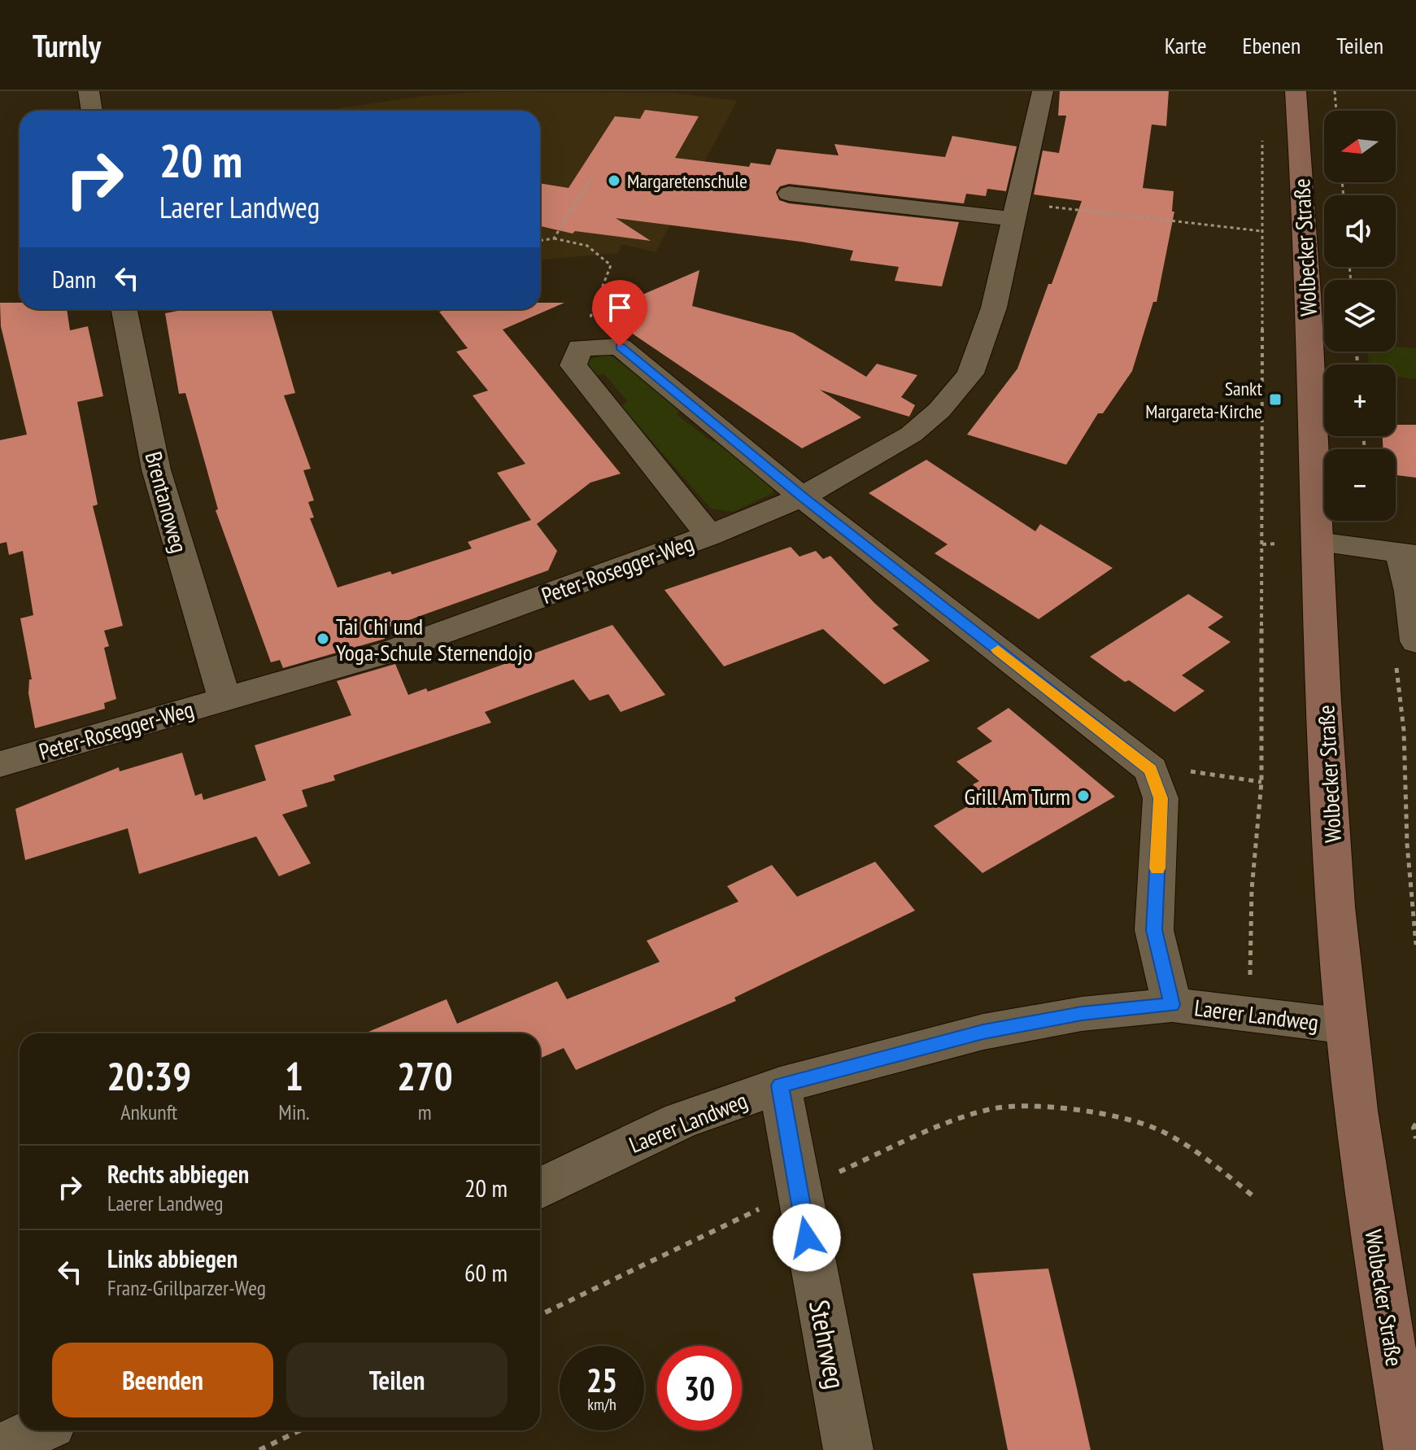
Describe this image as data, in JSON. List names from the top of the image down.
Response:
{
  "streets": {
    "main road": ["Wolbecker Straße"],
    "street": [
      "Brentanoweg",
      "Peter-Rosegger-Weg",
      "Laerer Landweg",
      "Stehrweg"
    ]
  },
  "crossings": [
    ["Wolbecker Straße", "Laerer Landweg"],
    ["Brentanoweg", "Peter-Rosegger-Weg"],
    ["Laerer Landweg", "Stehrweg"]
  ],
  "places": {
    "other": ["Margaretenschule", "Tai Chi und Yoga-Schule Sternendojo", "Grill Am Turm"],
    "transit": ["Sankt Margareta-Kirche"]
  },
  "north": "left",
  "page": {
    "header": "Turnly",
    "nav": ["Karte", "Ebenen", "Teilen"],
    "map_buttons": ["+", "−"],
    "turn": ["20 m", "Laerer Landweg"],
    "then": "Dann",
    "eta": [
      "20:39",
      "Ankunft",
      "1",
      "Min.",
      "270",
      "m"
    ],
    "list": [
      {
        "name": "Rechts abbiegen",
        "note": "Laerer Landweg",
        "value": "20 m"
      },
      {
        "name": "Links abbiegen",
        "note": "Franz-Grillparzer-Weg",
        "value": "60 m"
      }
    ],
    "buttons": ["Beenden", "Teilen"],
    "speed": "25 km/h",
    "limit": "30"
  }
}
